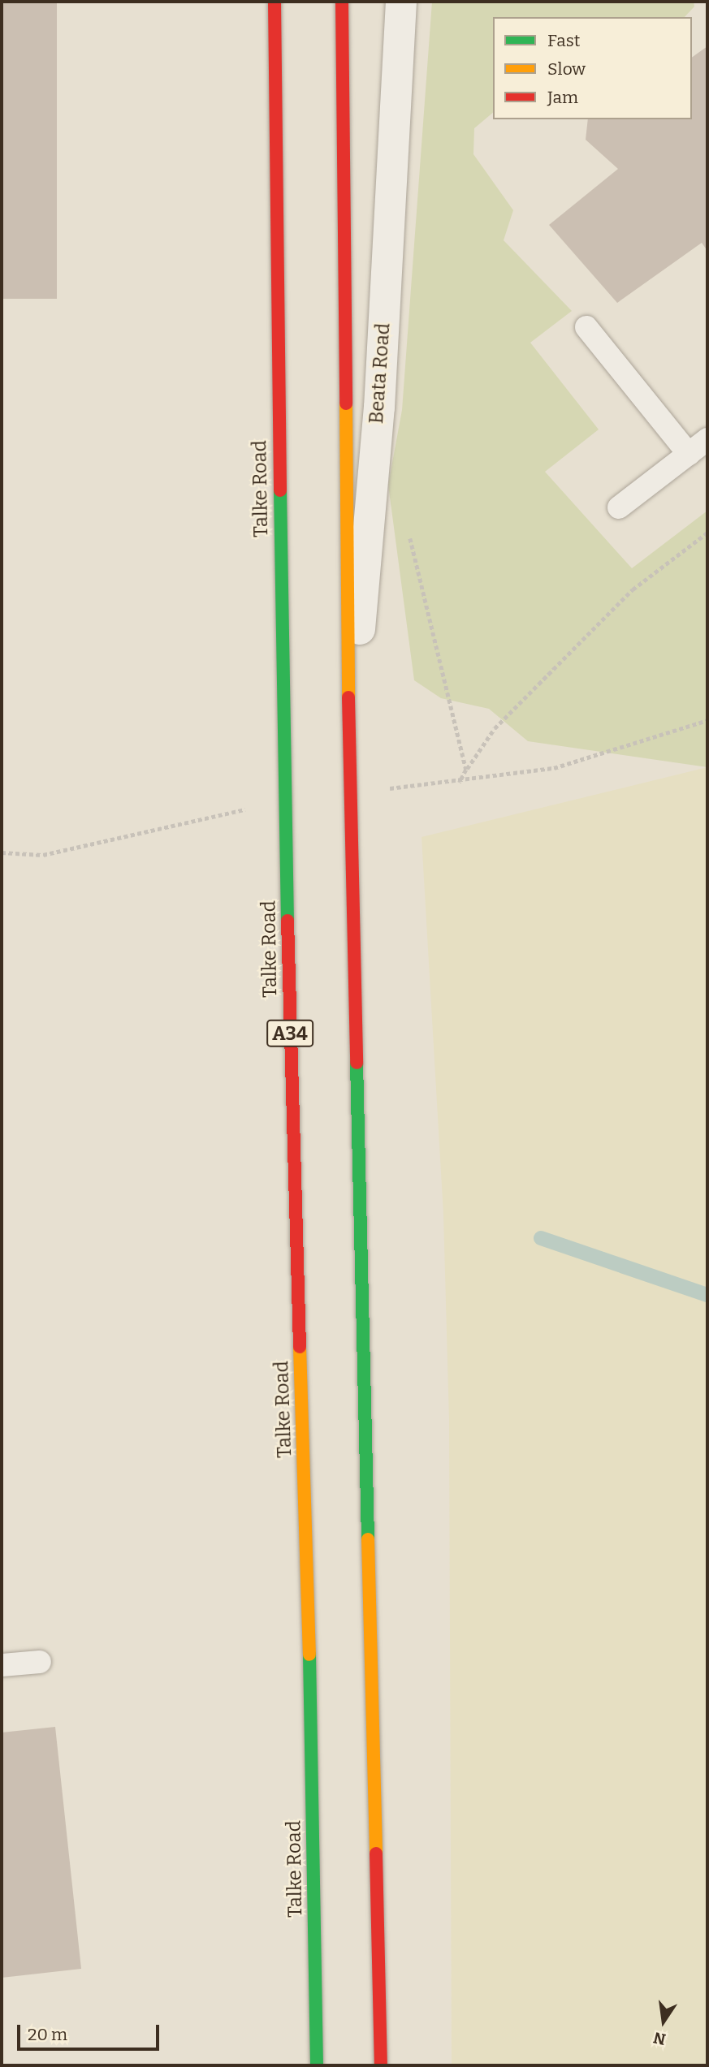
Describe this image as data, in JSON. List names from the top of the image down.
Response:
{
  "streets": {
    "highway": ["Talke Road", "A34"],
    "street": ["Beata Road"]
  },
  "legend": ["Fast", "Slow", "Jam"],
  "scale_bar": "20 m",
  "north": "bottom"
}
